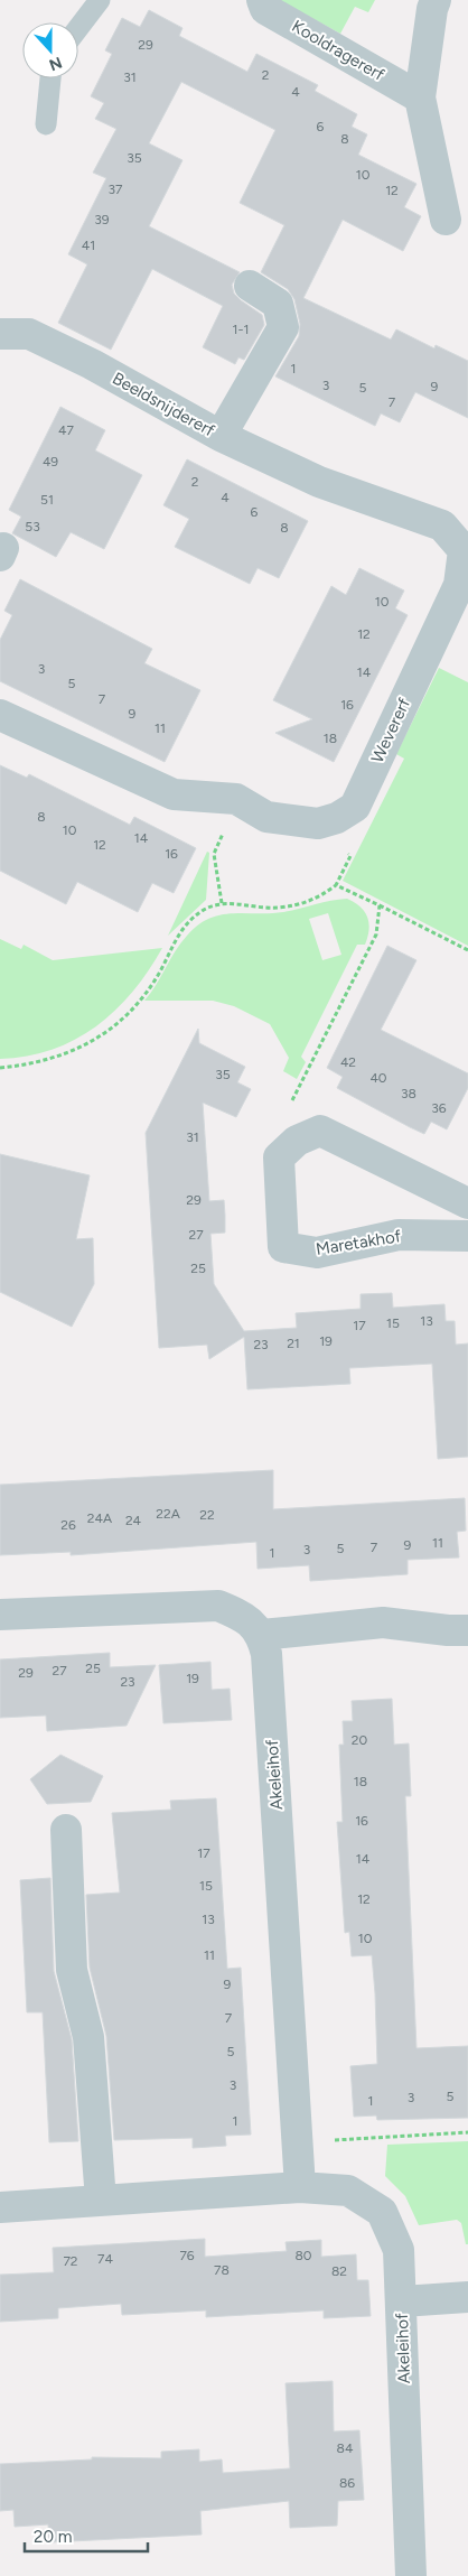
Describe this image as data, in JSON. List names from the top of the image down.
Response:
{
  "streets": {
    "street": [
      "Kooldragererf",
      "Beeldsnijdererf",
      "Wevererf",
      "Maretakhof",
      "Akeleihof"
    ]
  },
  "crossings": [
    ["Beeldsnijdererf", "Wevererf"]
  ],
  "house_numbers": [
    "29",
    "2",
    "31",
    "4",
    "6",
    "8",
    "35",
    "10",
    "37",
    "12",
    "39",
    "41",
    "1-1",
    "1",
    "3",
    "9",
    "5",
    "7",
    "47",
    "49",
    "2",
    "4",
    "51",
    "6",
    "53",
    "8",
    "10",
    "12",
    "3",
    "14",
    "5",
    "7",
    "16",
    "9",
    "11",
    "18",
    "8",
    "10",
    "14",
    "12",
    "16",
    "42",
    "35",
    "40",
    "38",
    "36",
    "31",
    "29",
    "27",
    "25",
    "13",
    "15",
    "17",
    "19",
    "21",
    "23",
    "22A",
    "22",
    "24A",
    "24",
    "26",
    "11",
    "9",
    "7",
    "5",
    "3",
    "1",
    "25",
    "27",
    "29",
    "19",
    "23",
    "20",
    "18",
    "16",
    "17",
    "14",
    "15",
    "12",
    "13",
    "10",
    "11",
    "9",
    "7",
    "5",
    "3",
    "5",
    "3",
    "1",
    "1",
    "76",
    "80",
    "74",
    "72",
    "78",
    "82",
    "84",
    "86"
  ],
  "scale_bar": "20 m",
  "north": "bottom"
}
